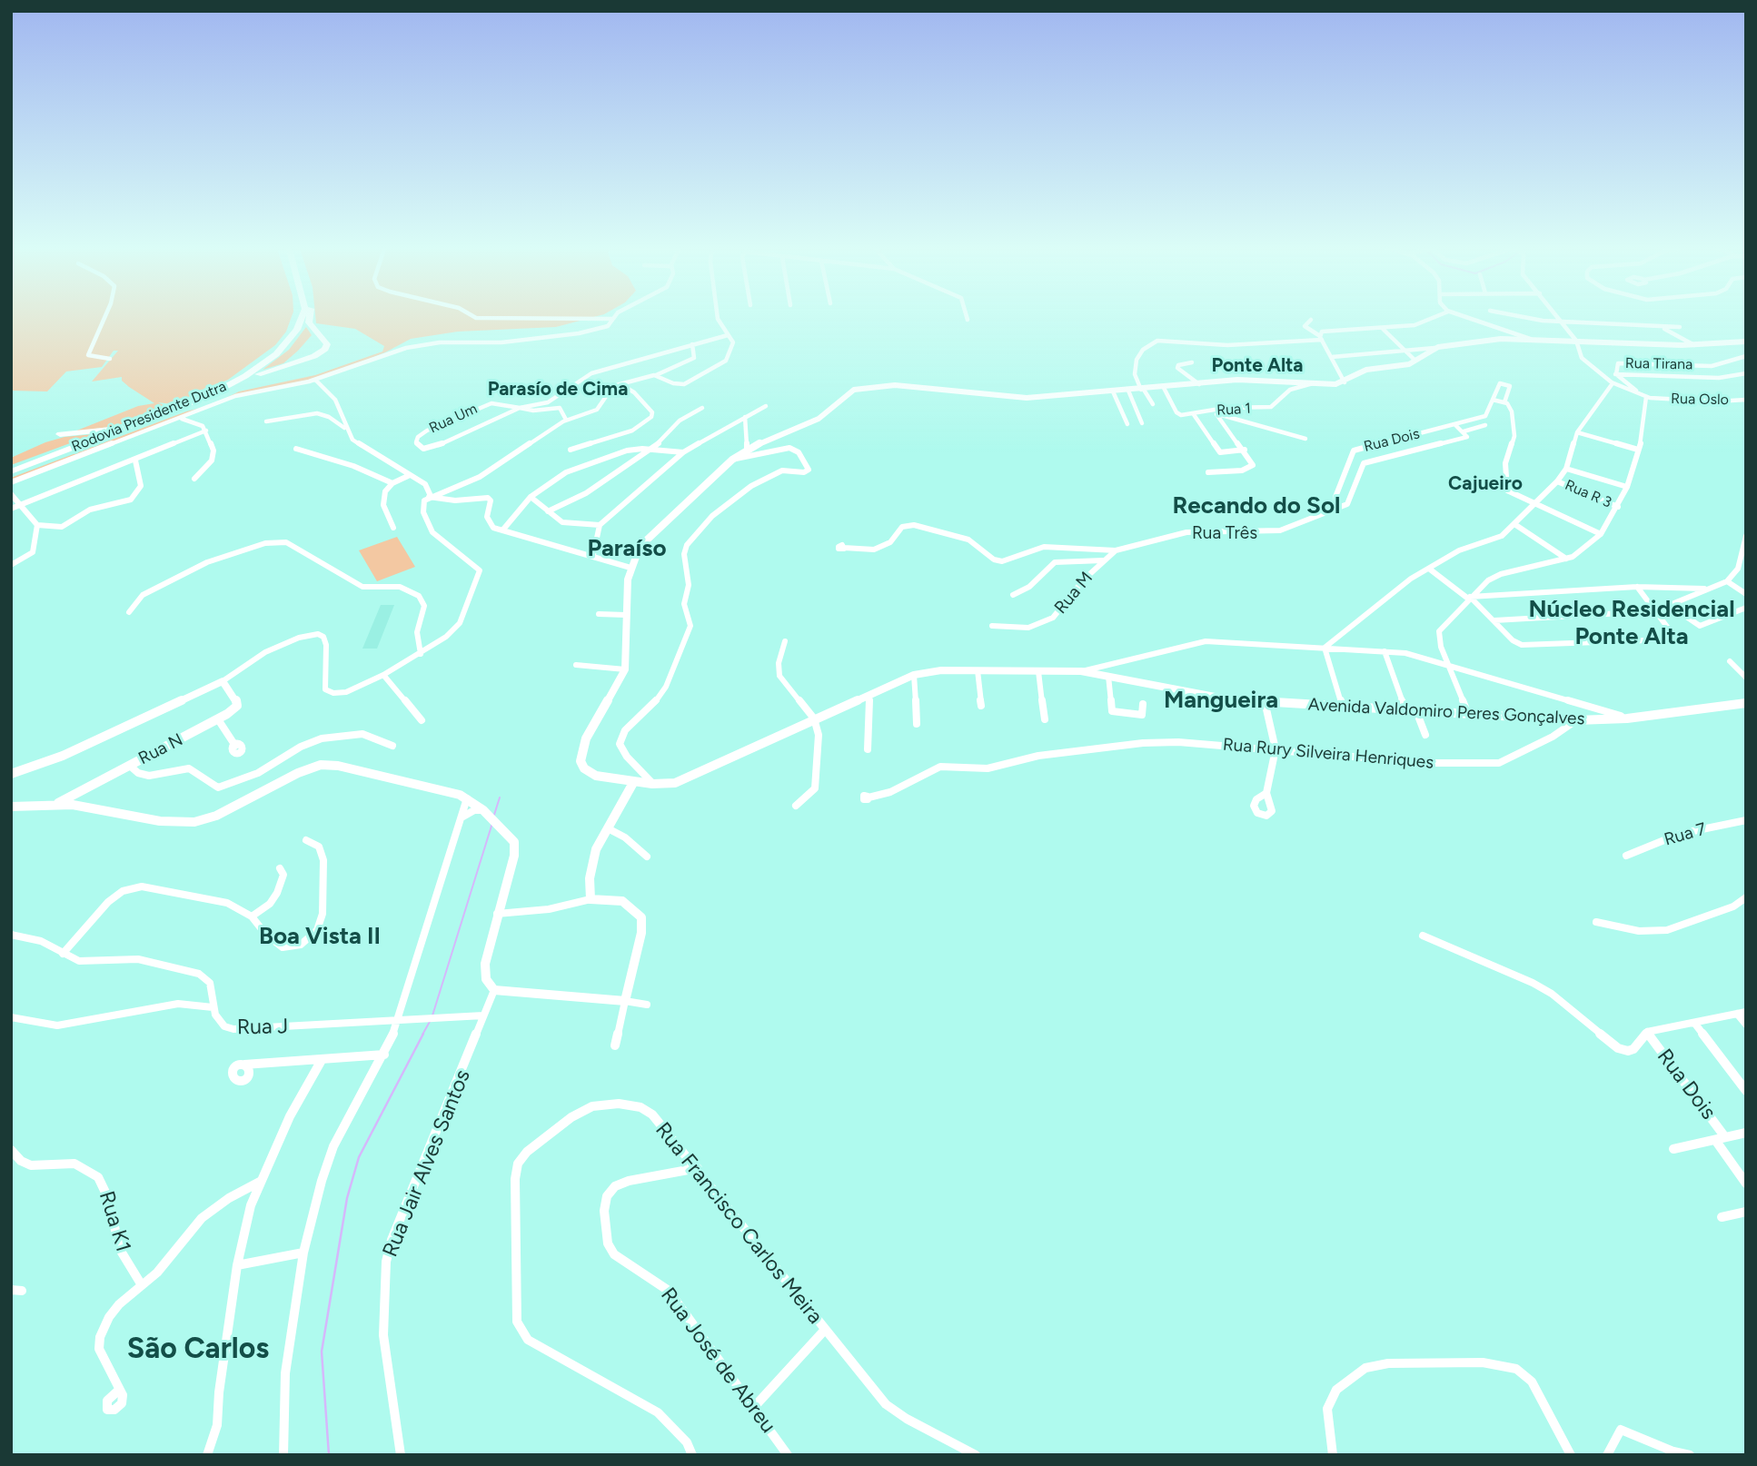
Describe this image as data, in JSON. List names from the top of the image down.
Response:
{
  "streets": {
    "highway": ["Rodovia Presidente Dutra"],
    "street": [
      "Rua Tirana",
      "Rua Oslo",
      "Rua 1",
      "Rua Um",
      "Rua Dois",
      "Rua R 3",
      "Rua Três",
      "Rua M",
      "Avenida Valdomiro Peres Gonçalves",
      "Rua N",
      "Rua Rury Silveira Henriques",
      "Rua 7",
      "Rua J",
      "Rua Jair Alves Santos",
      "Rua K1",
      "Rua Francisco Carlos Meira",
      "Rua José de Abreu"
    ]
  },
  "crossings": [
    ["Rua Tirana", "Rua Oslo"],
    ["Rua Oslo", "Avenida Valdomiro Peres Gonçalves"],
    ["Rua 1", "Avenida Valdomiro Peres Gonçalves"],
    ["Rua Dois", "Rua Três"],
    ["Rua Três", "Rua M"],
    ["Avenida Valdomiro Peres Gonçalves", "Rua Rury Silveira Henriques"],
    ["Rua J", "Rua Jair Alves Santos"],
    ["Rua Francisco Carlos Meira", "Rua José de Abreu"]
  ],
  "districts": [
    "Ponte Alta",
    "Parasío de Cima",
    "Cajueiro",
    "Recando do Sol",
    "Paraíso",
    "Núcleo Residencial Ponte Alta",
    "Mangueira",
    "Boa Vista II",
    "São Carlos"
  ]
}
